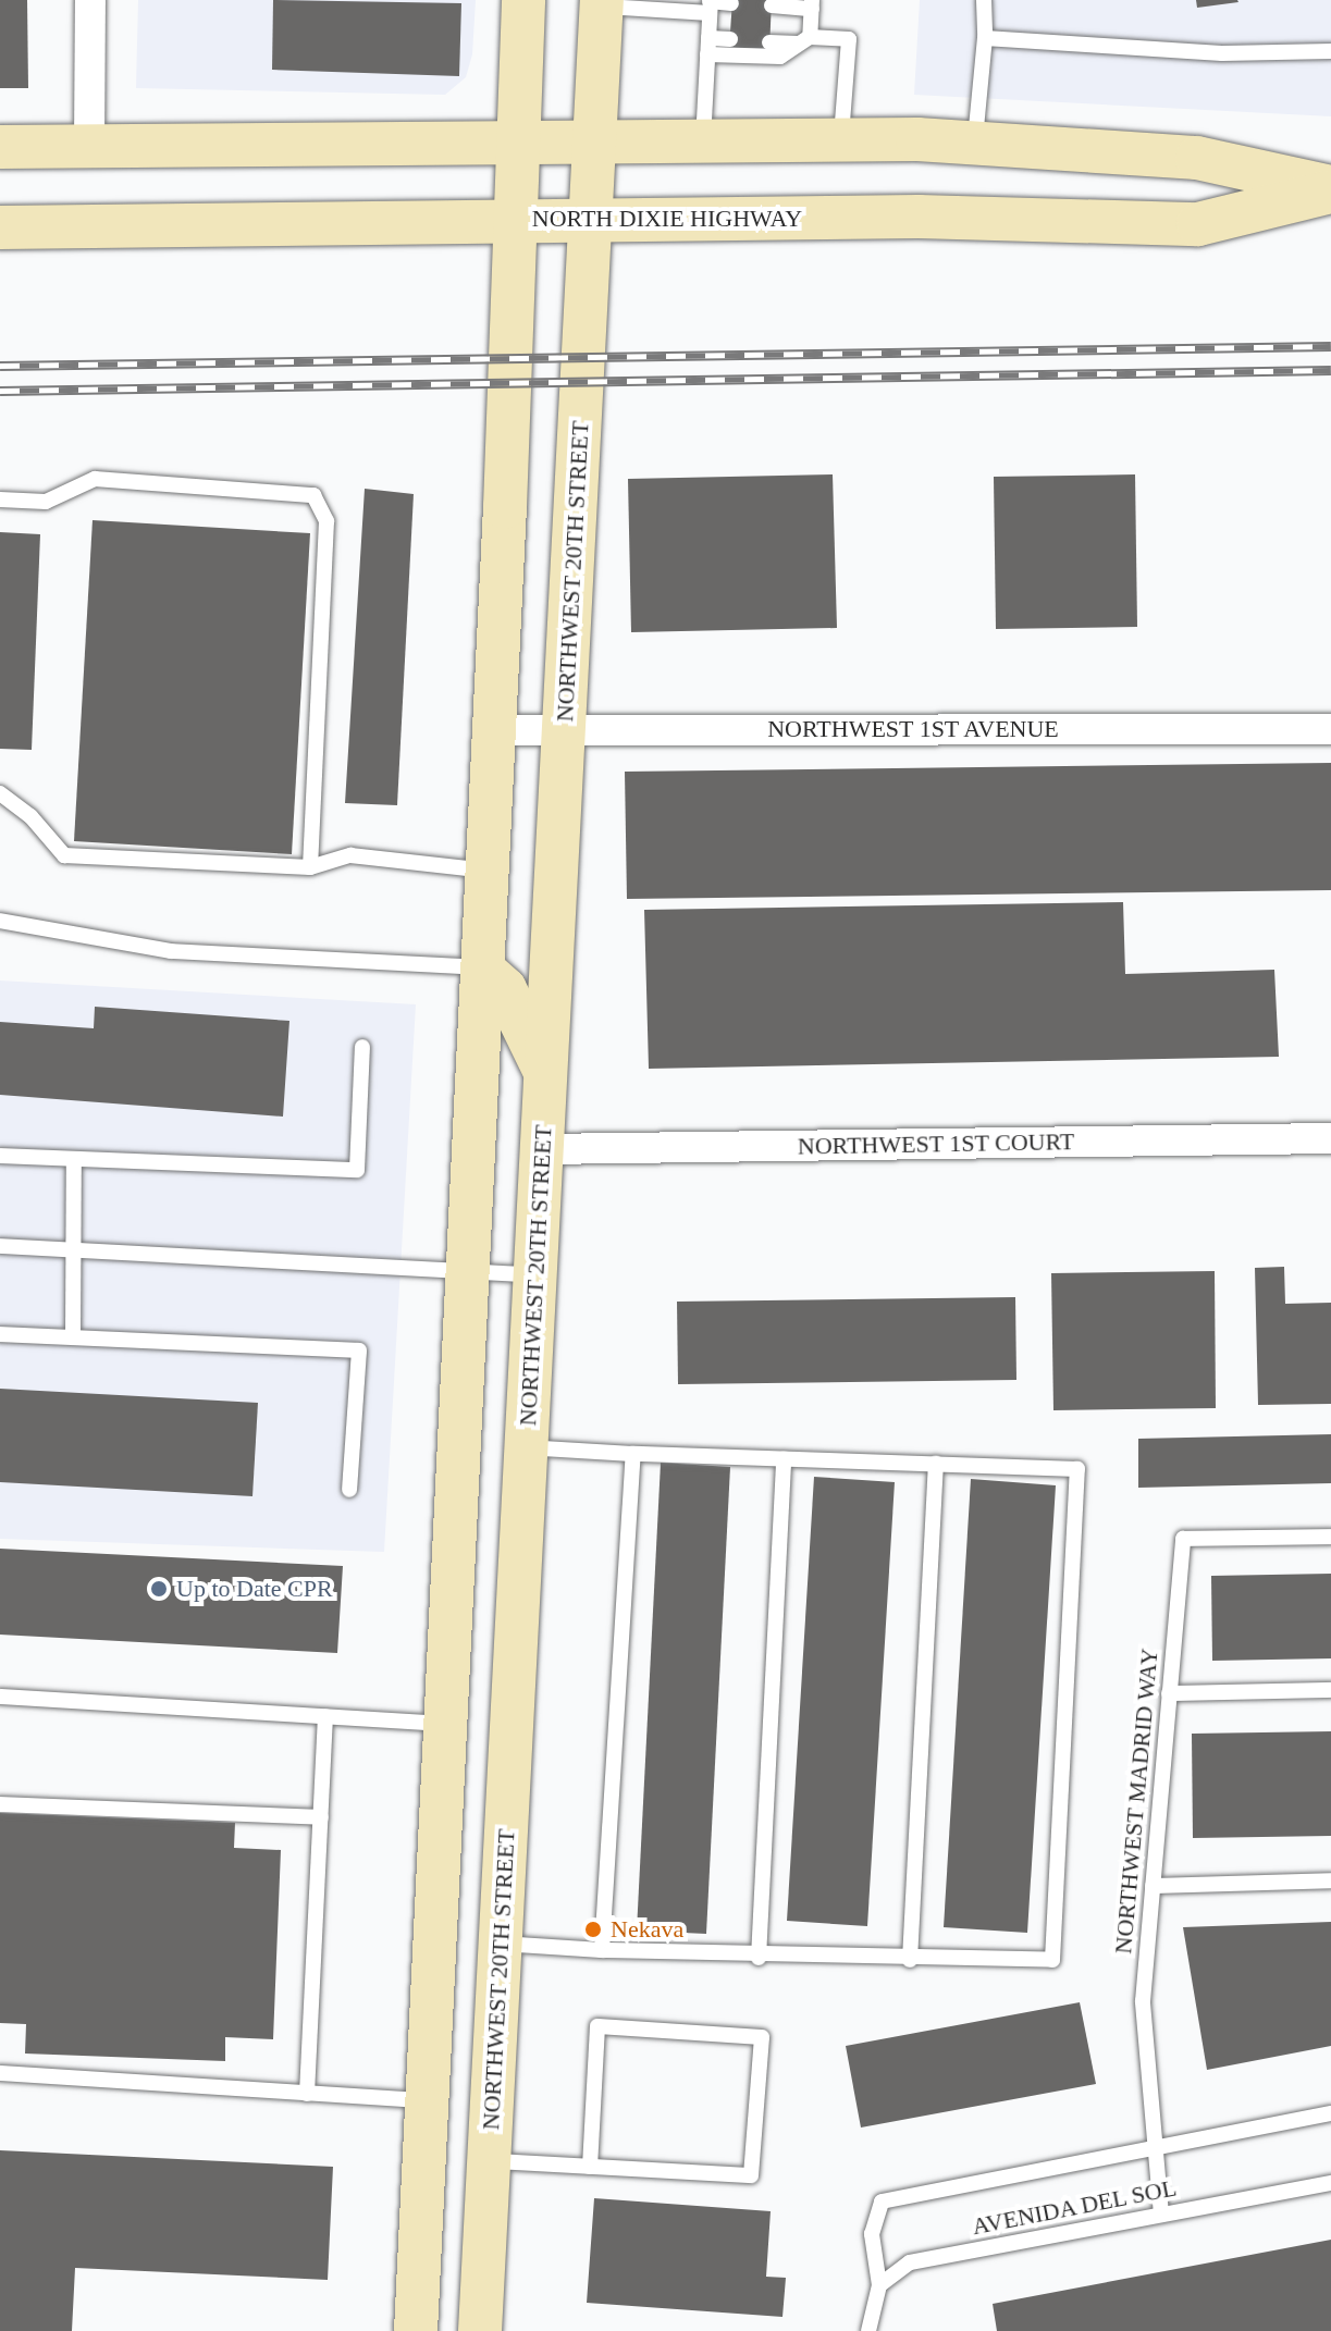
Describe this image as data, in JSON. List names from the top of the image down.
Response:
{
  "streets": {
    "street": [
      "NORTH DIXIE HIGHWAY",
      "NORTHWEST 20TH STREET",
      "NORTHWEST 1ST AVENUE",
      "NORTHWEST 1ST COURT"
    ],
    "lane": ["NORTHWEST MADRID WAY", "AVENIDA DEL SOL"]
  },
  "crossings": [
    ["NORTH DIXIE HIGHWAY", "NORTHWEST 20TH STREET"],
    ["NORTHWEST 20TH STREET", "NORTHWEST 1ST AVENUE"],
    ["NORTHWEST 20TH STREET", "NORTHWEST 1ST COURT"],
    ["NORTHWEST MADRID WAY", "AVENIDA DEL SOL"]
  ],
  "places": ["Up to Date CPR", "Nekava"]
}
